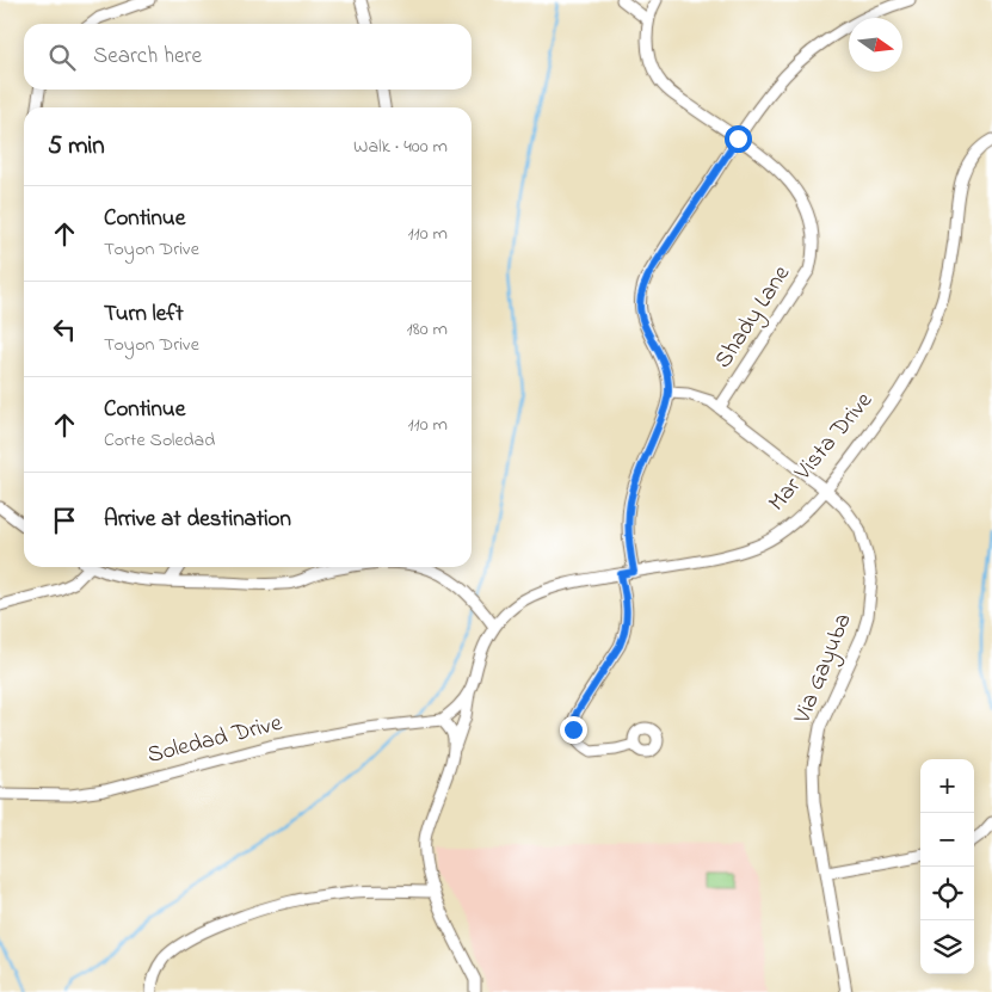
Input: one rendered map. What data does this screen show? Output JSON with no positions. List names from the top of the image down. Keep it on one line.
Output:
{"streets":{"street":["Shady Lane","Mar Vista Drive","Via Gayuba","Soledad Drive"]},"crossings":[["Shady Lane","Via Gayuba"],["Mar Vista Drive","Via Gayuba"]],"north":"right","page":{"search":"Search here","heading":["5 min","Walk · 400 m"],"list":[["Continue","Toyon Drive","110 m"],["Turn left","Toyon Drive","180 m"],["Continue","Corte Soledad","110 m"],"Arrive at destination"],"map_buttons":["+","−"]}}
